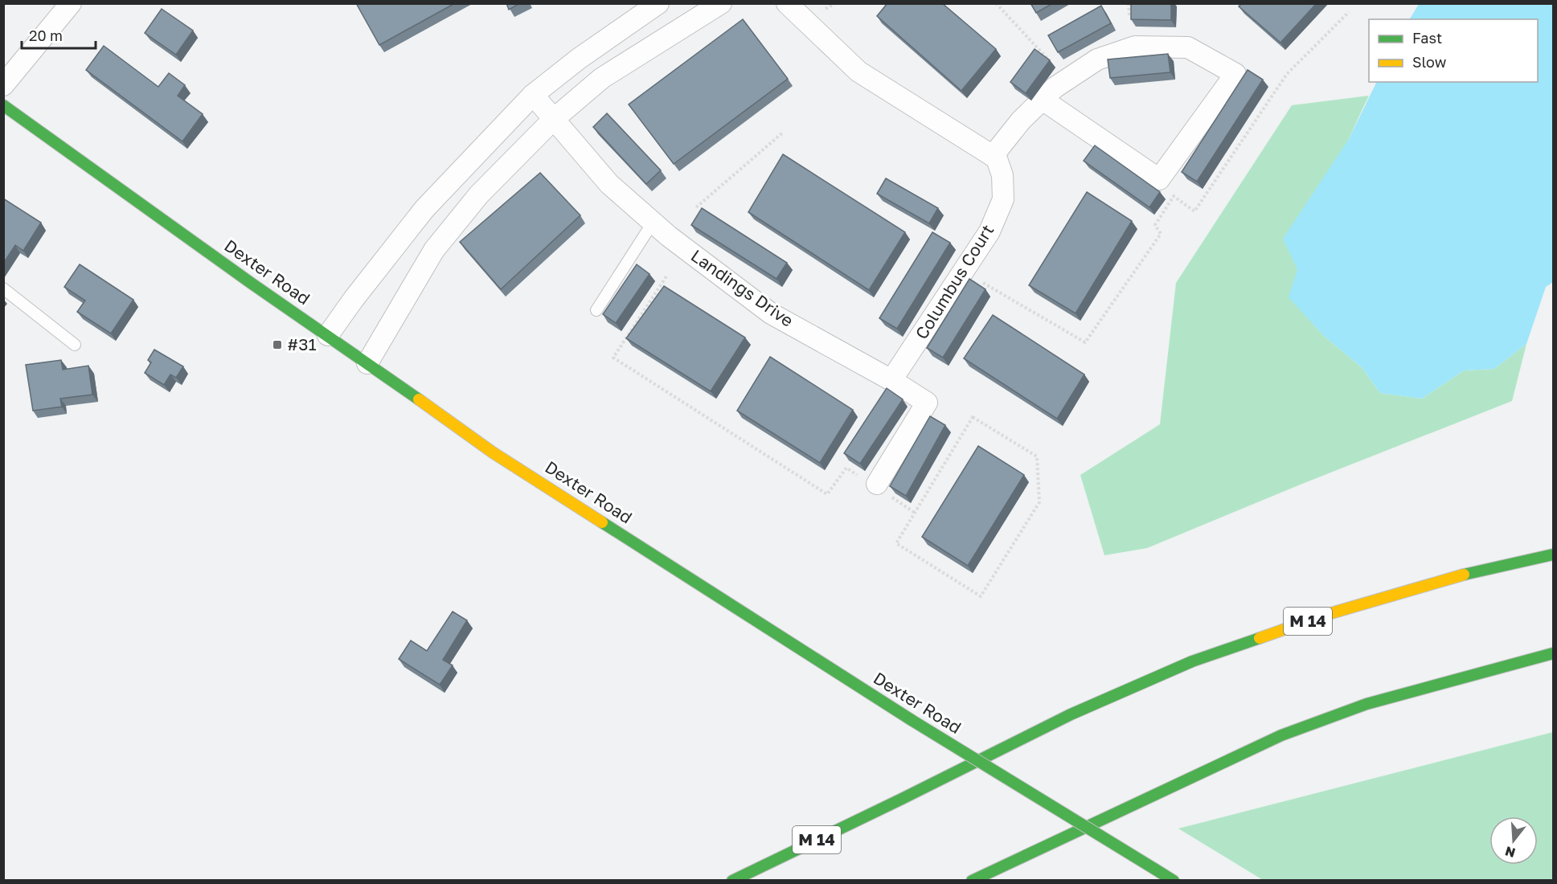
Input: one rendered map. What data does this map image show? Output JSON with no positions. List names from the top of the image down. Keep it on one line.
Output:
{"streets":{"main road":["Dexter Road","M 14"],"street":["Columbus Court","Landings Drive"]},"crossings":[["Columbus Court","Landings Drive"]],"places":{"transit":["#31"]},"legend":["Fast","Slow"],"scale_bar":"20 m","north":"bottom"}
